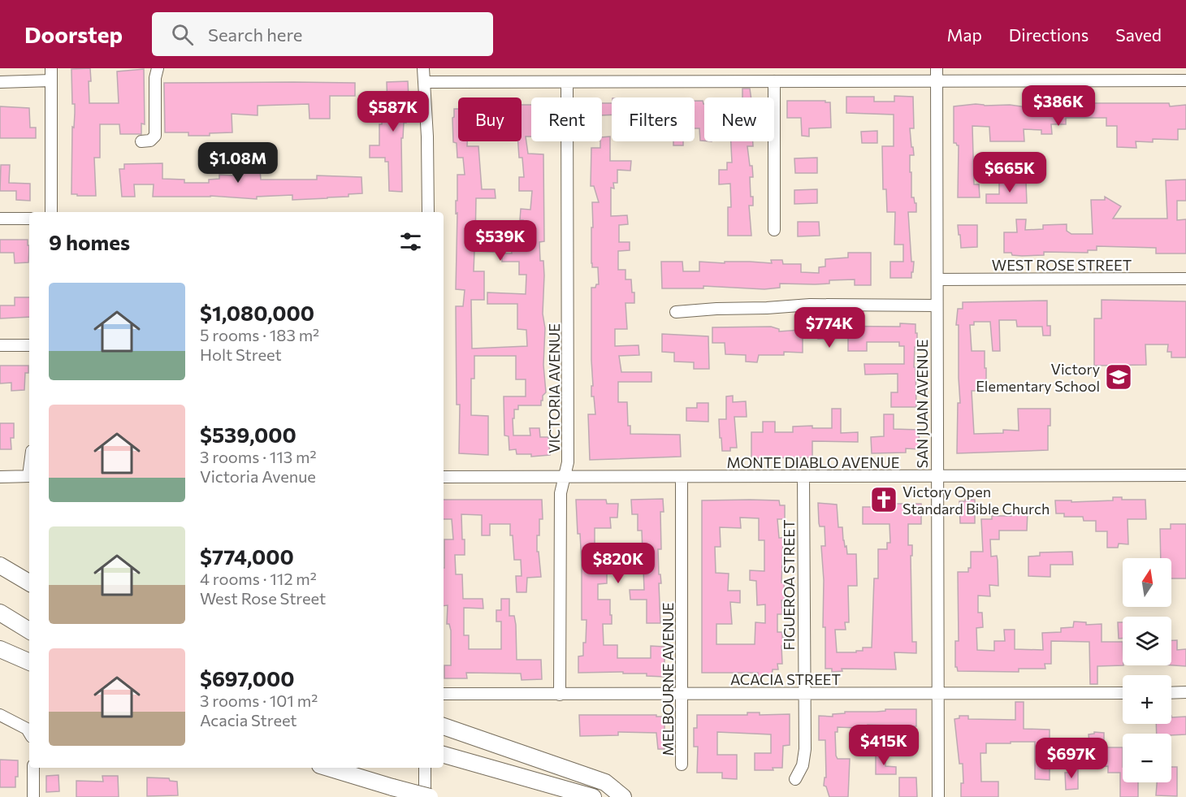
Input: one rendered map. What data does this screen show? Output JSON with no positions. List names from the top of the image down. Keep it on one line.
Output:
{"streets":{"street":["WEST ROSE STREET","VICTORIA AVENUE","SAN JUAN AVENUE","MONTE DIABLO AVENUE","FIGUEROA STREET","MELBOURNE AVENUE","ACACIA STREET"]},"crossings":[["WEST ROSE STREET","SAN JUAN AVENUE"],["VICTORIA AVENUE","MONTE DIABLO AVENUE"],["VICTORIA AVENUE","ACACIA STREET"],["SAN JUAN AVENUE","MONTE DIABLO AVENUE"],["SAN JUAN AVENUE","ACACIA STREET"],["MONTE DIABLO AVENUE","FIGUEROA STREET"],["MONTE DIABLO AVENUE","MELBOURNE AVENUE"],["FIGUEROA STREET","ACACIA STREET"],["MELBOURNE AVENUE","ACACIA STREET"]],"places":{"school or university":["Victory Elementary School"],"church":["Victory Open Standard Bible Church"]},"north":"top","page":{"header":"Doorstep","search":"Search here","nav":["Map","Directions","Saved"],"price":["$386K","$587K","$1.08M","$665K","$539K","$774K","$820K","$415K","$697K"],"chip":["Buy","Rent","Filters","New"],"heading":"9 homes","list":[{"name":"$1,080,000","note":"5 rooms · 183 m² · Holt Street"},{"name":"$539,000","note":"3 rooms · 113 m² · Victoria Avenue"},{"name":"$774,000","note":"4 rooms · 112 m² · West Rose Street"},{"name":"$697,000","note":"3 rooms · 101 m² · Acacia Street"}],"map_buttons":["+","−"]}}
